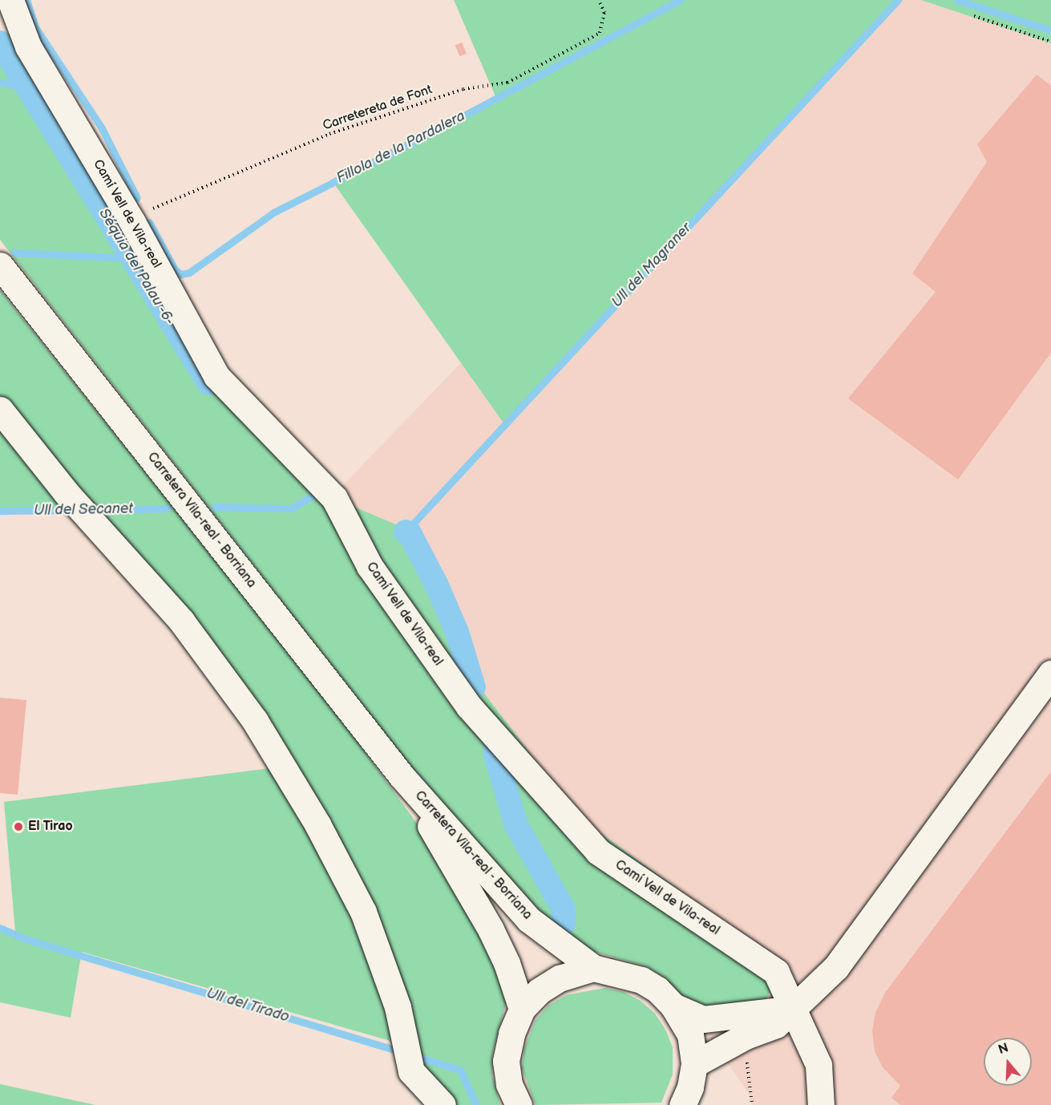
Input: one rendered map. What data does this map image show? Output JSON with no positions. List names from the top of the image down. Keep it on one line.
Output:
{"streets":{"street":["Camí Vell de Vila-real","Carretera Vila-real - Borriana"],"path":["Carretereta de Font"]},"crossings":[["Carretereta de Font","Camí Vell de Vila-real"]],"water":["Fillola de la Pardalera","Ull del Magraner","Séquia del Palau -6-","Ull del Secanet","Ull del Tirado"],"places":["El Tirao"],"north":"top"}
